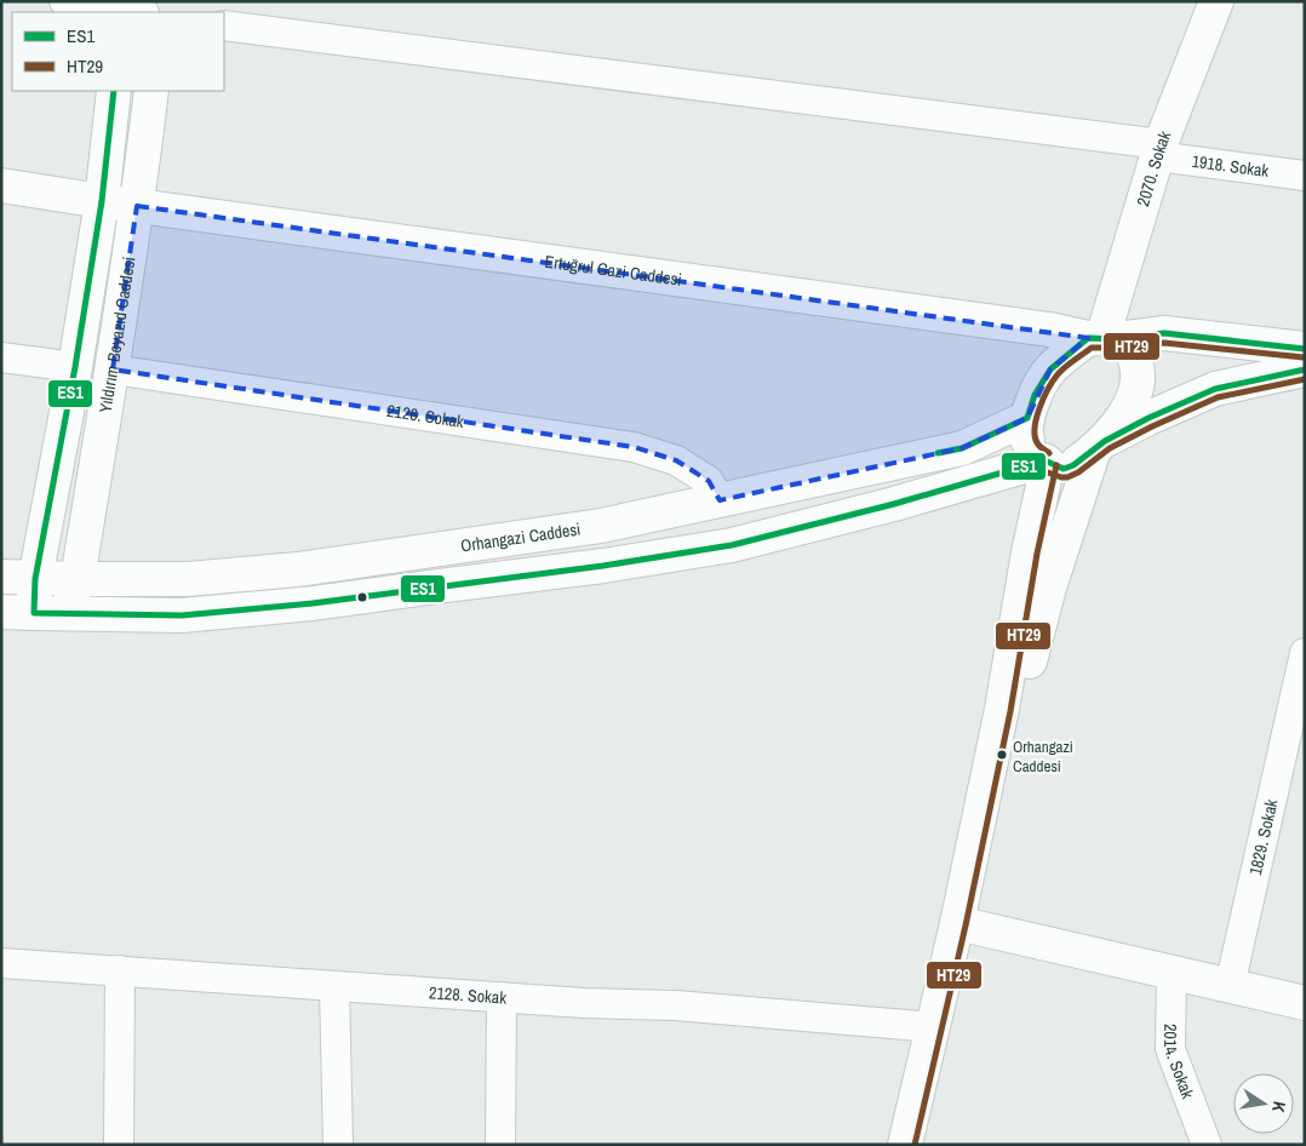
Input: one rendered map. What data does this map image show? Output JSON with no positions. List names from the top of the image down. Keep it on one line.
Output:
{"streets":{"main road":["2070. Sokak","Ertuğrul Gazi Caddesi","Yıldırım Beyazıd Caddesi","Orhangazi Caddesi"],"street":["1918. Sokak","2126. Sokak","1829. Sokak","2128. Sokak","2014. Sokak"]},"crossings":[["1918. Sokak","2070. Sokak"],["2070. Sokak","Ertuğrul Gazi Caddesi"],["2070. Sokak","Orhangazi Caddesi"],["Ertuğrul Gazi Caddesi","Yıldırım Beyazıd Caddesi"],["Ertuğrul Gazi Caddesi","Orhangazi Caddesi"],["Yıldırım Beyazıd Caddesi","2126. Sokak"],["Yıldırım Beyazıd Caddesi","Orhangazi Caddesi"],["2126. Sokak","Orhangazi Caddesi"]],"places":["Orhangazi Caddesi"],"lines":["transit line ES1","transit line HT29"],"legend":["ES1","HT29"],"north":"right"}
